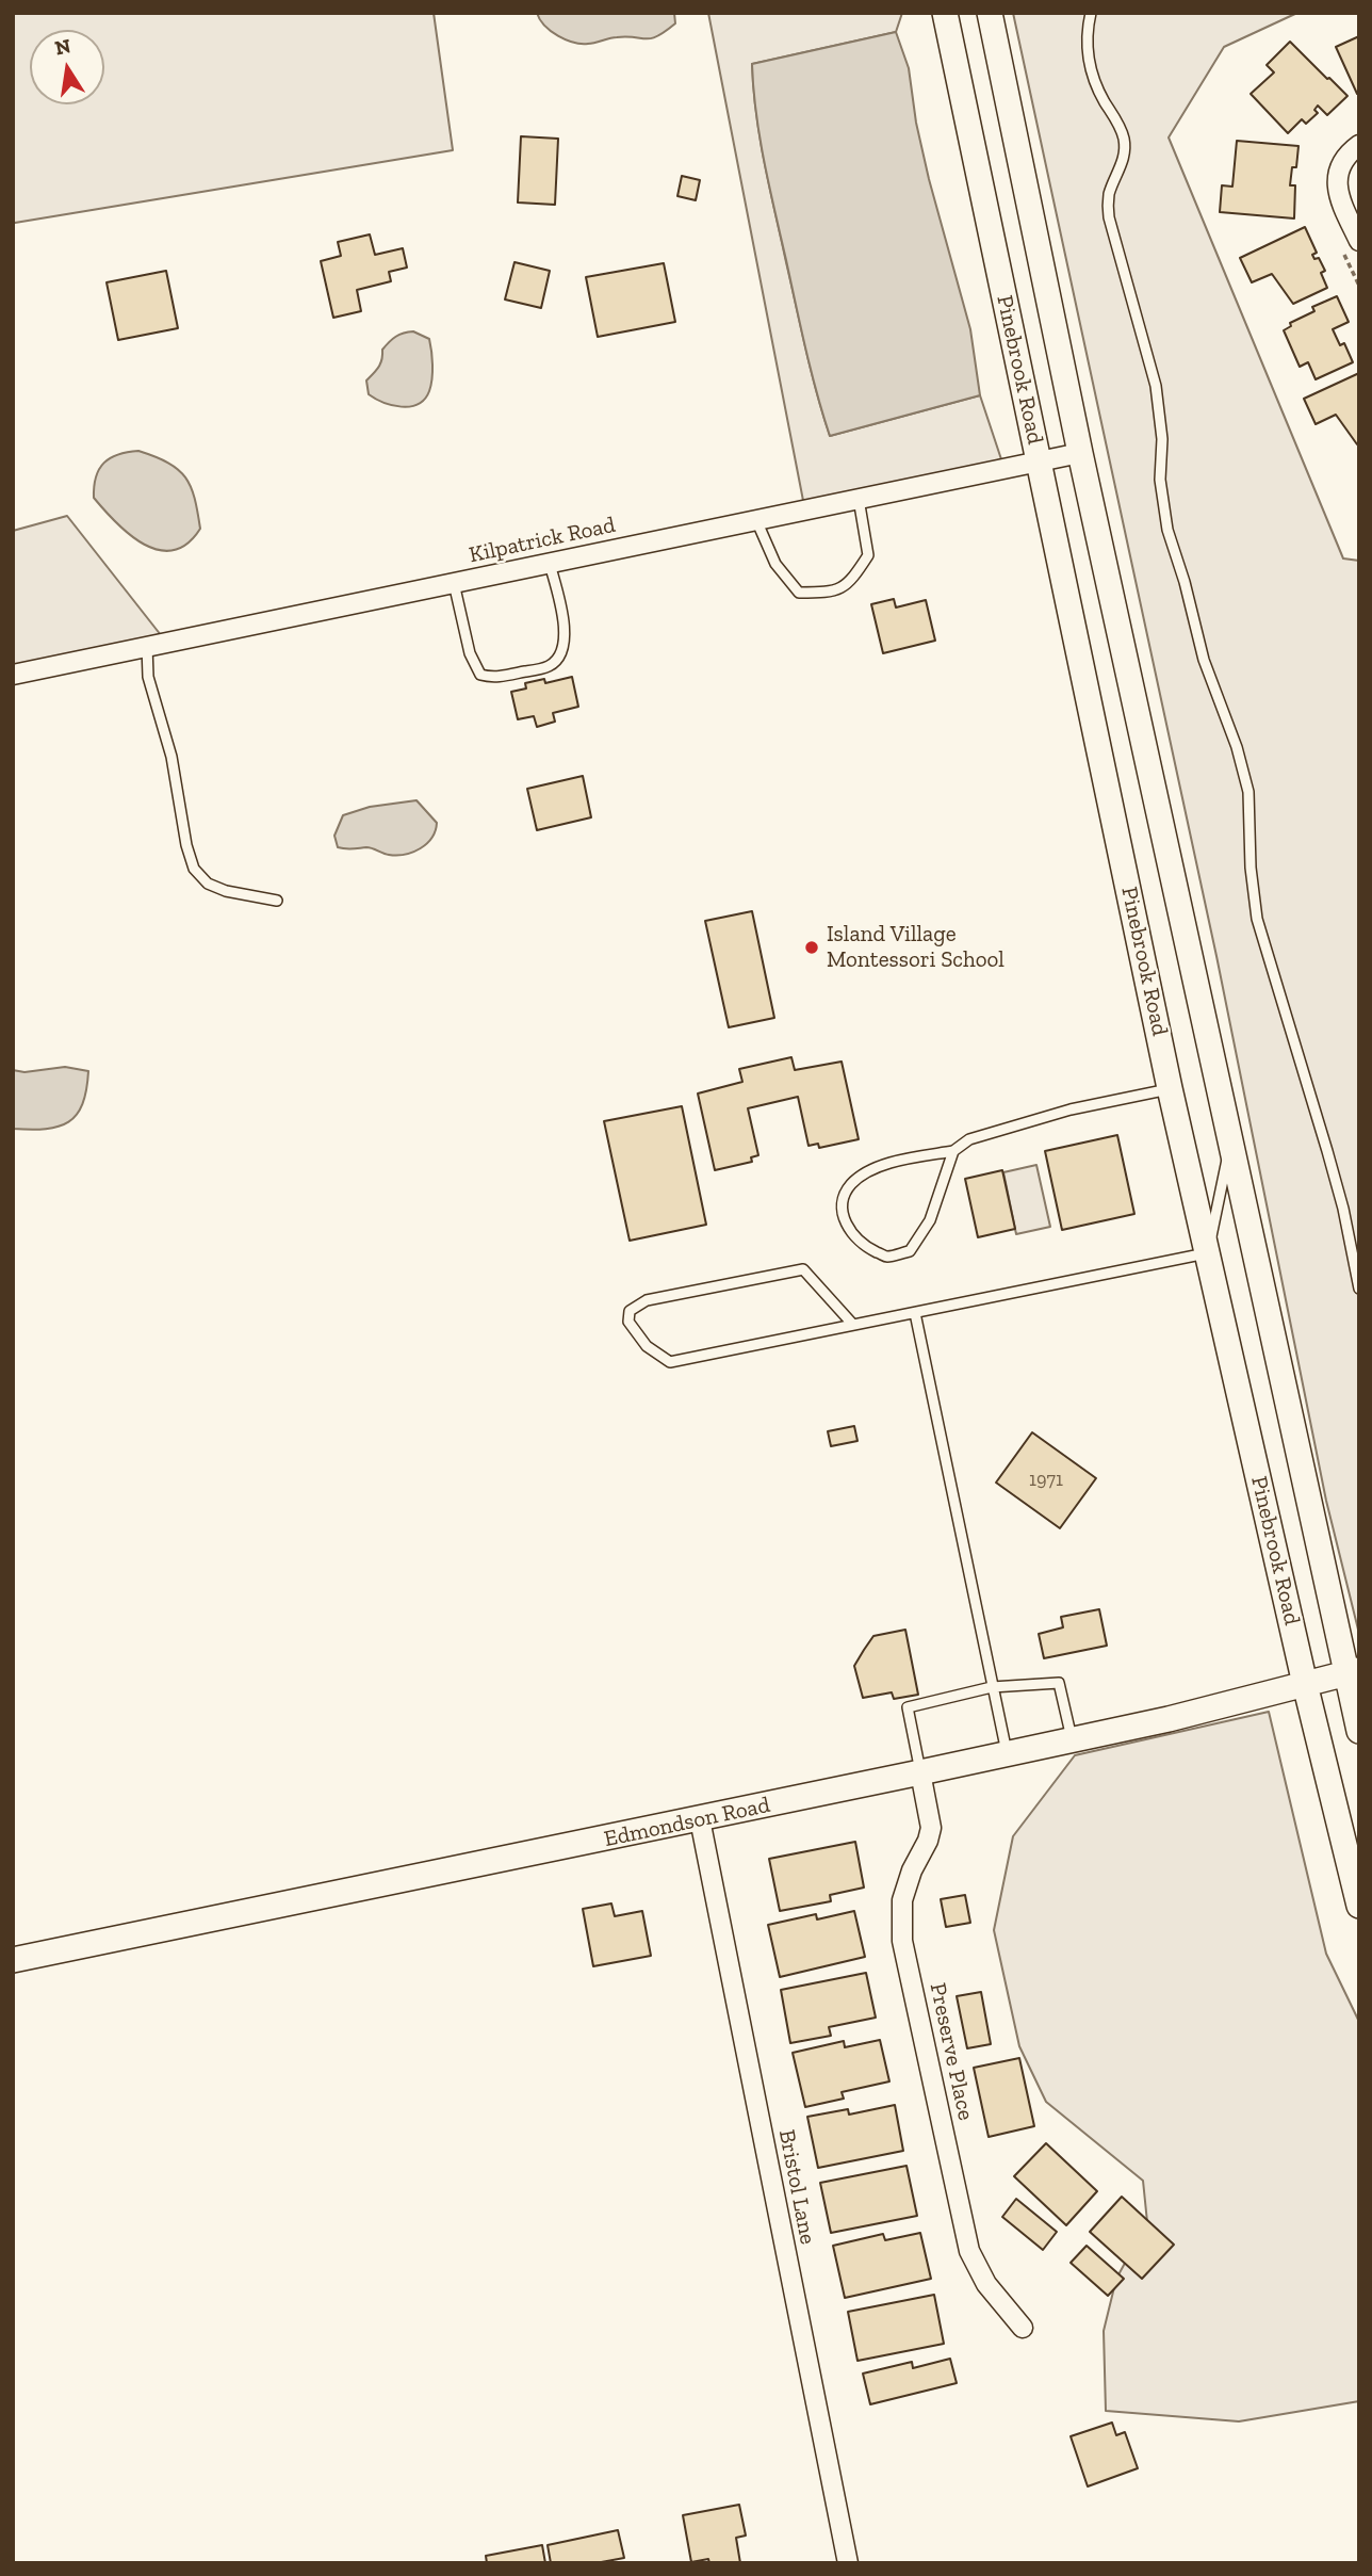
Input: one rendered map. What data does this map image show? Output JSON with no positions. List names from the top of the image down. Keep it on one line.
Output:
{"streets":{"street":["Pinebrook Road","Kilpatrick Road","Edmondson Road","Preserve Place","Bristol Lane"]},"crossings":[["Pinebrook Road","Kilpatrick Road"],["Pinebrook Road","Edmondson Road"],["Edmondson Road","Preserve Place"],["Edmondson Road","Bristol Lane"]],"places":["Island Village Montessori School"],"house_numbers":["1971"],"north":"top"}
